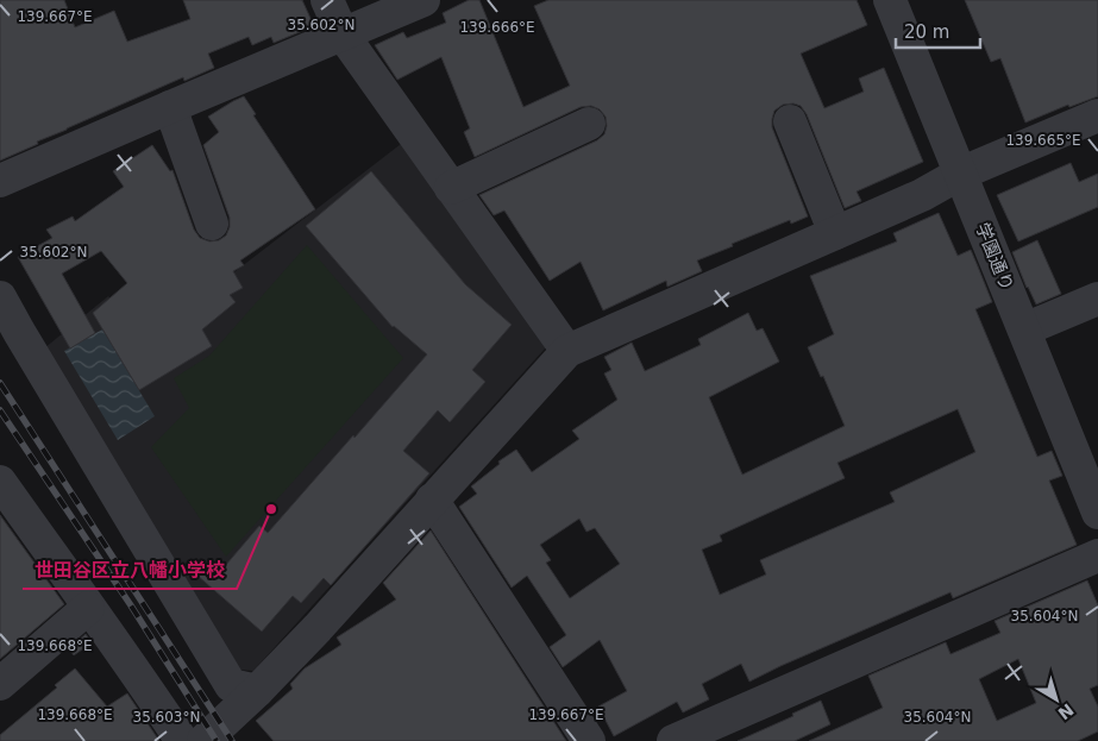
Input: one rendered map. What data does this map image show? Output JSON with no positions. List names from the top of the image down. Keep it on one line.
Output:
{"streets":{"street":["学園通り"]},"places":["世田谷区立八幡小学校"],"scale_bar":"20 m","north":"bottom right","coordinates":["139.667°E","35.602°N","139.666°E","139.665°E","35.604°N","139.668°E","35.603°N"]}
